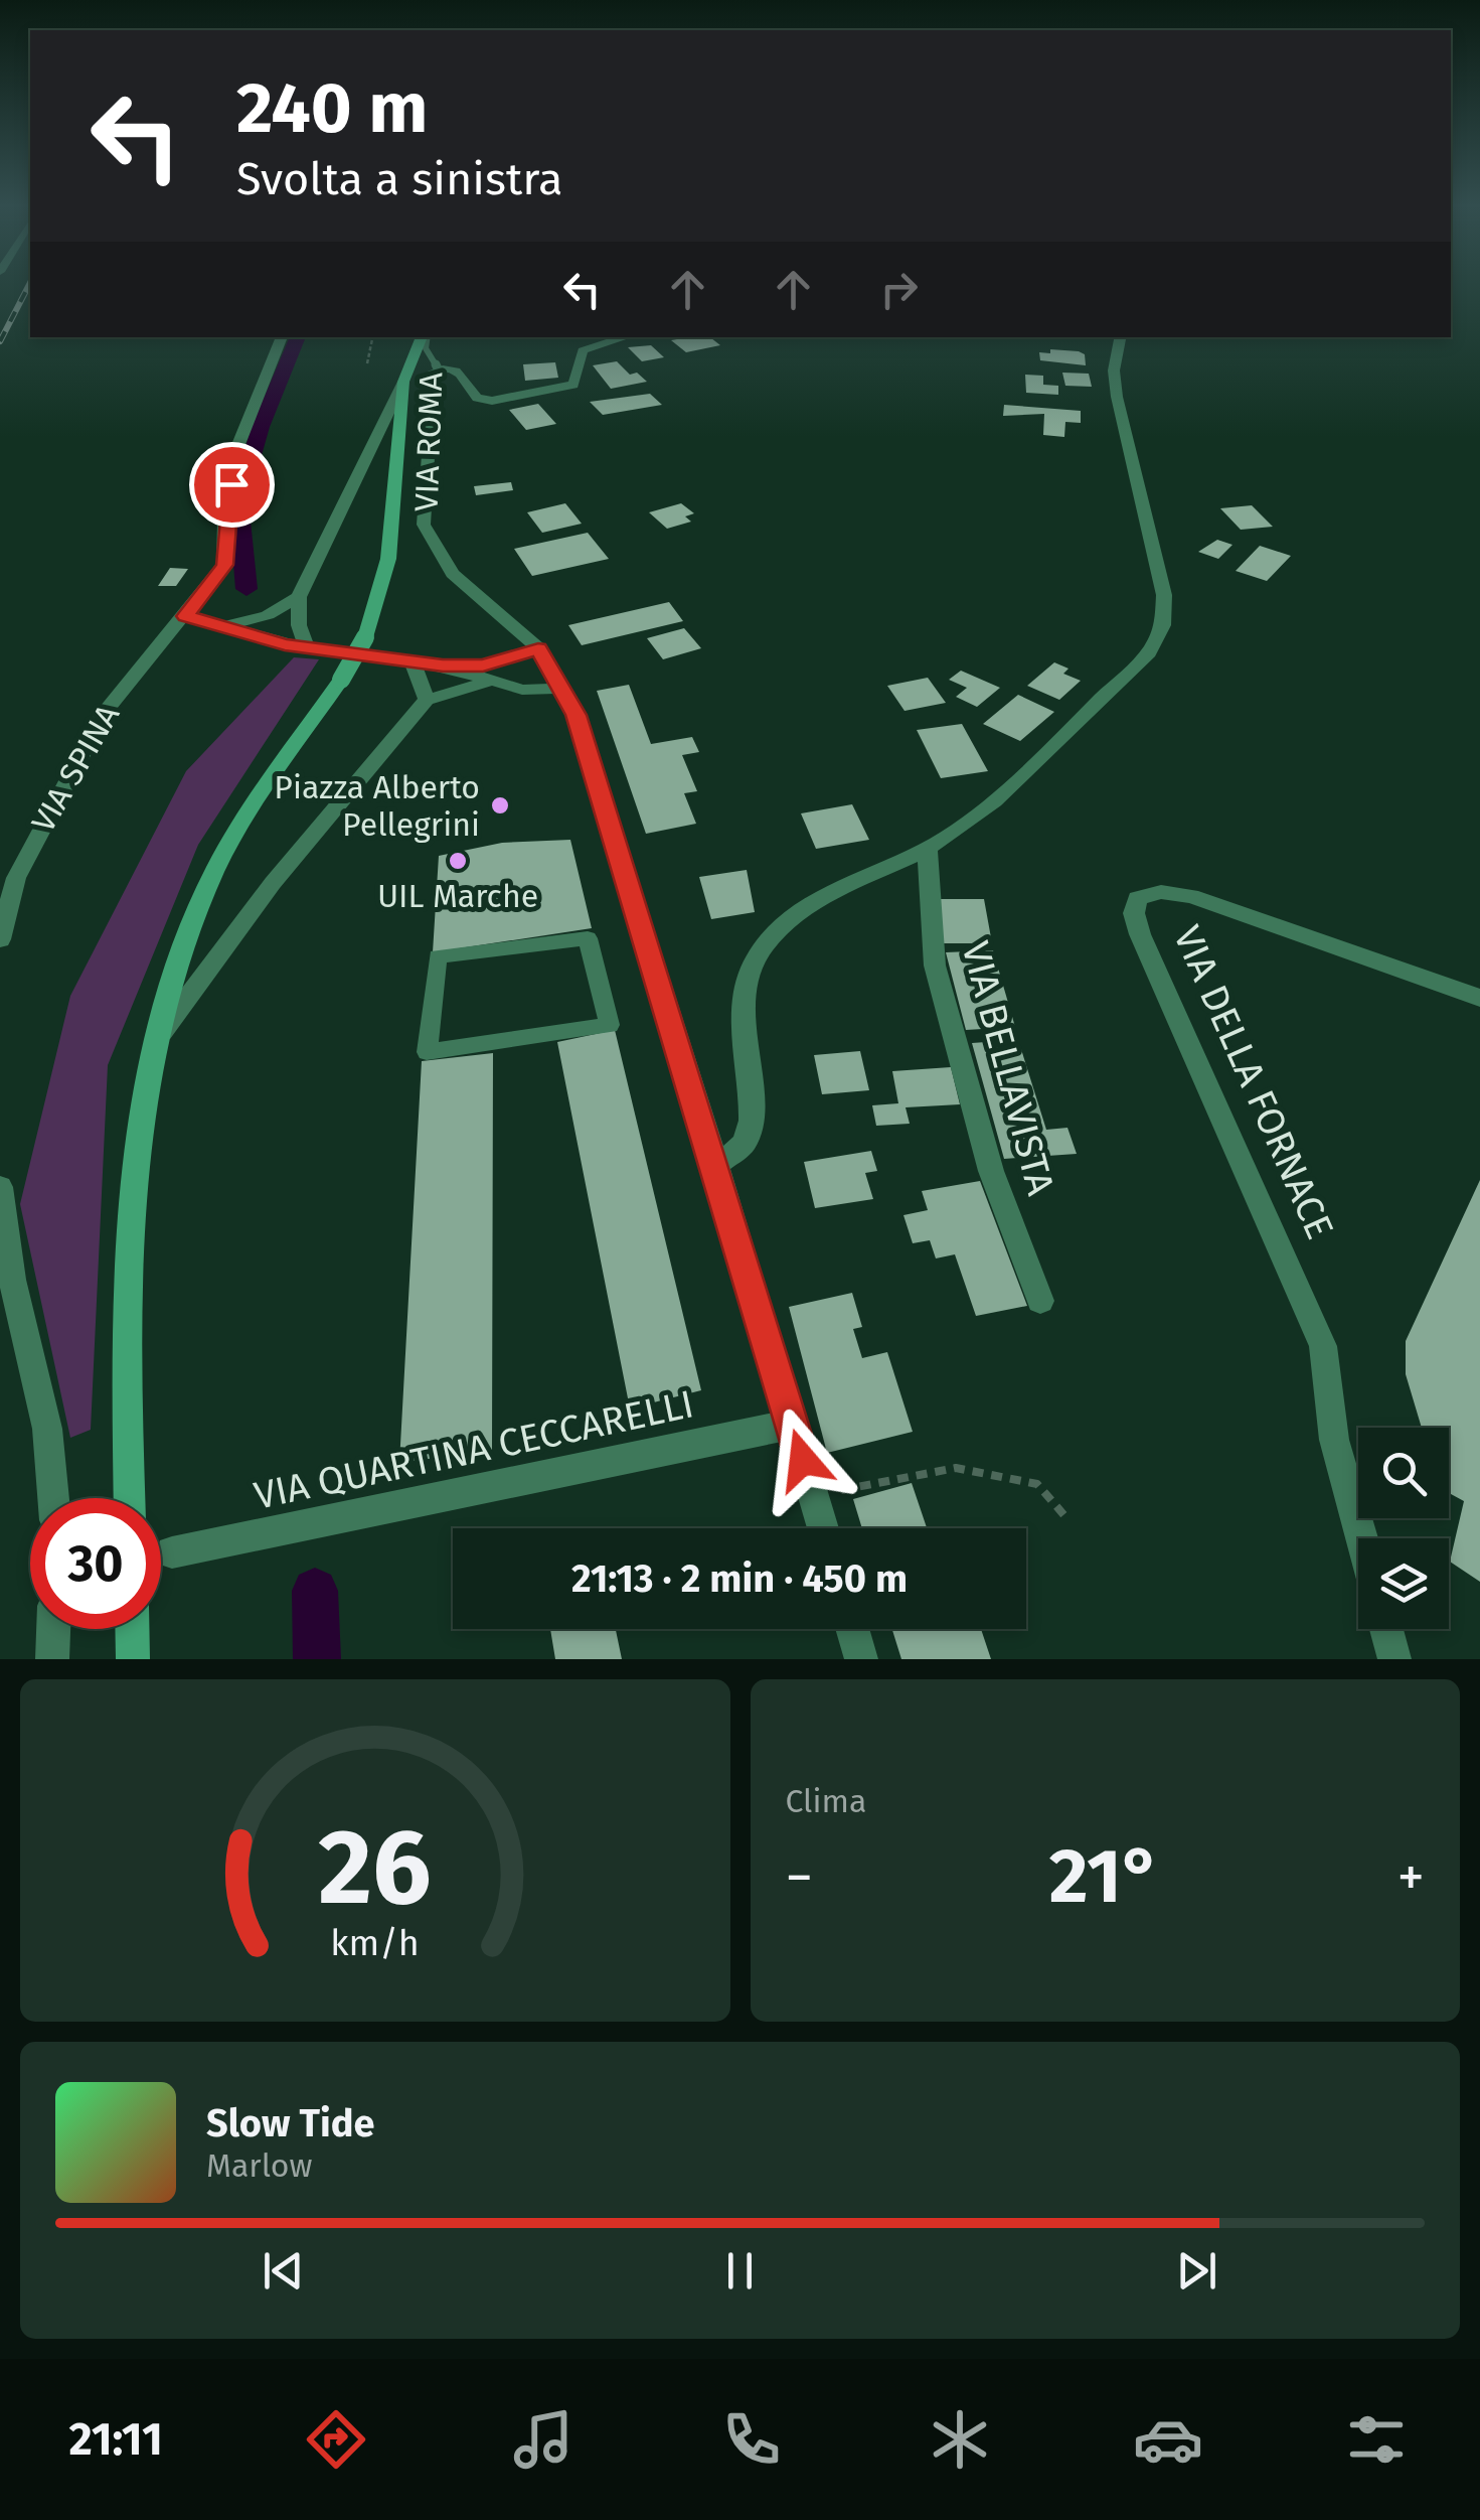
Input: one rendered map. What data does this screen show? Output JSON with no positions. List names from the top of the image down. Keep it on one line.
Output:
{"streets":{"street":["VIA ROMA","VIA SPINA","VIA BELLAVISTA","VIA DELLA FORNACE","VIA QUARTINA CECCARELLI"]},"crossings":[["VIA ROMA","VIA QUARTINA CECCARELLI"]],"places":["Piazza Alberto Pellegrini","UIL Marche"],"page":{"turn":["240 m","Svolta a sinistra"],"limit":"30","trip":"21:13 · 2 min · 450 m","tile":"Clima","heat":["−","21°","+"],"song":["Slow Tide","Marlow"],"tabs":"21:11","gauge":["26","km/h"]}}
